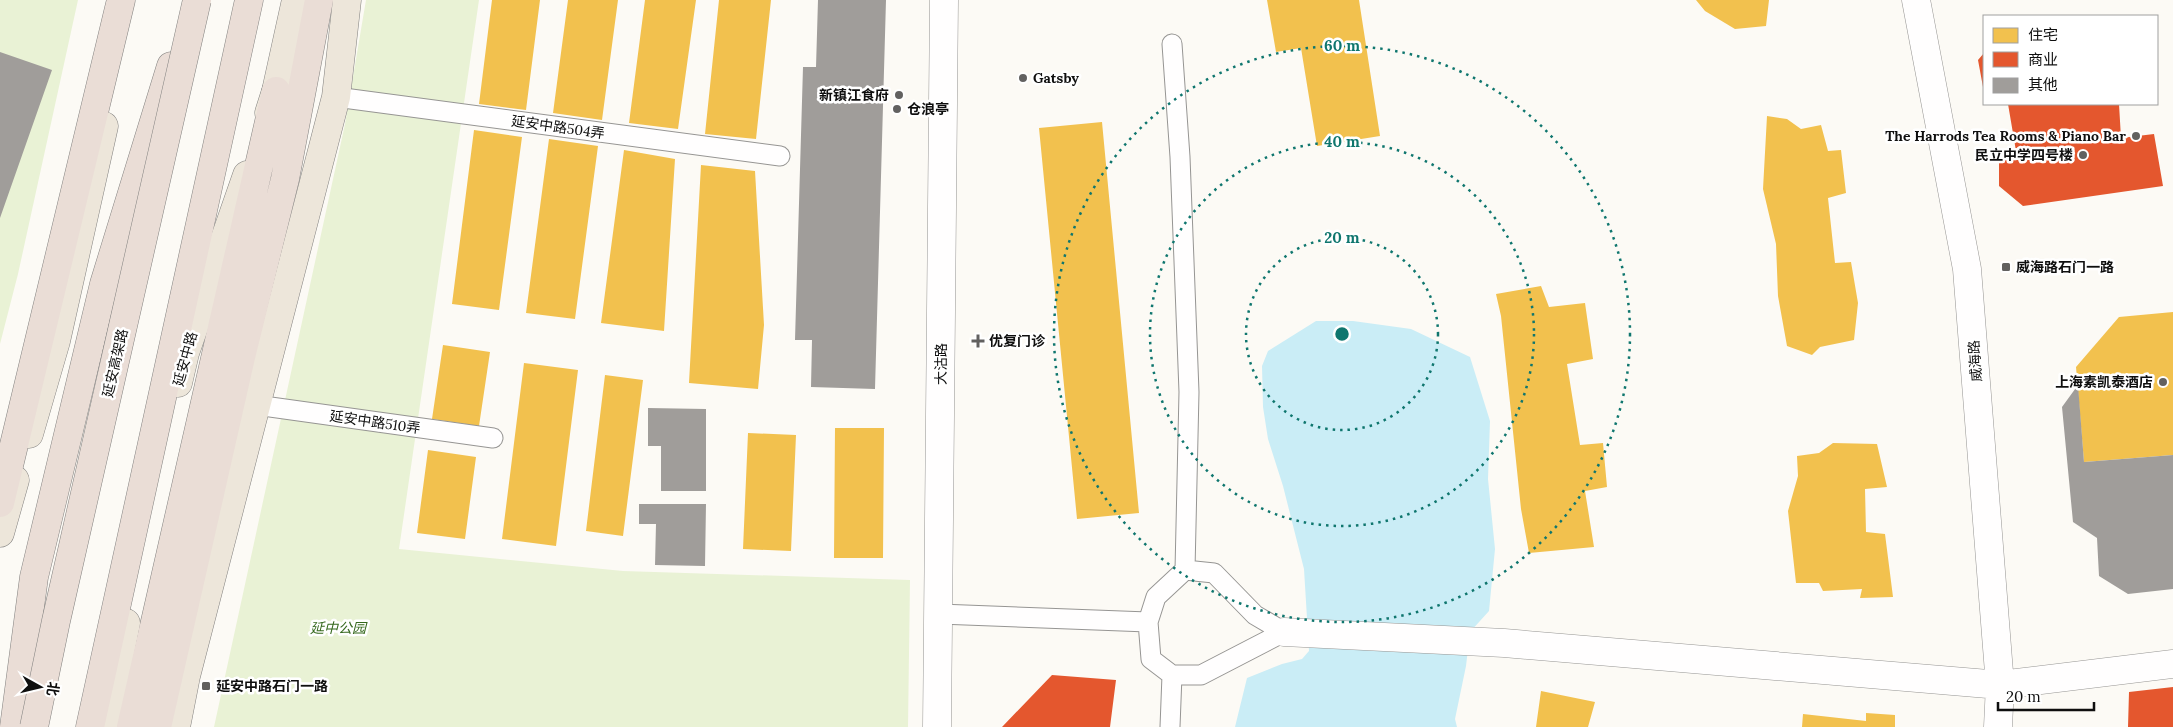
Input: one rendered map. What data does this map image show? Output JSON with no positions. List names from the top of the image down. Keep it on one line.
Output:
{"streets":{"highway":["延安高架路"],"main road":["延安中路"],"street":["威海路","大沽路"],"lane":["延安中路504弄","延安中路510弄"]},"parks":["延中公园"],"places":{"other":["Gatsby","新镇江食府","仓浪亭","The Harrods Tea Rooms & Piano Bar","民立中学四号楼","上海素凯泰酒店"],"transit":["威海路石门一路","延安中路石门一路"],"health":["优复门诊"]},"legend":["住宅","商业","其他"],"scale_bar":"20 m","north":"right","rings":["60 m","40 m","20 m"]}
